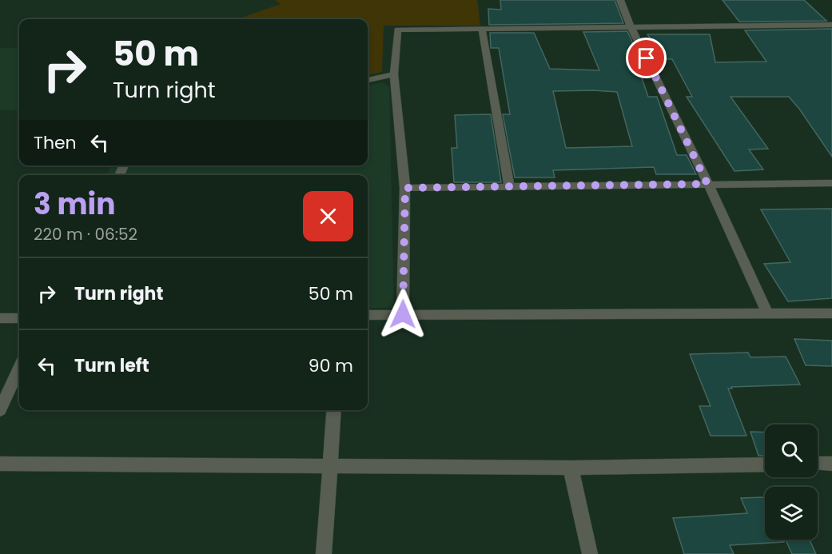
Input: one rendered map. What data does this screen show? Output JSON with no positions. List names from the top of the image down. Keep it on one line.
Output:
{"page":{"turn":["50 m","Turn right"],"then":"Then","heading":["3 min","220 m · 06:52"],"list":[{"name":"Turn right","value":"50 m"},{"name":"Turn left","value":"90 m"}]}}
